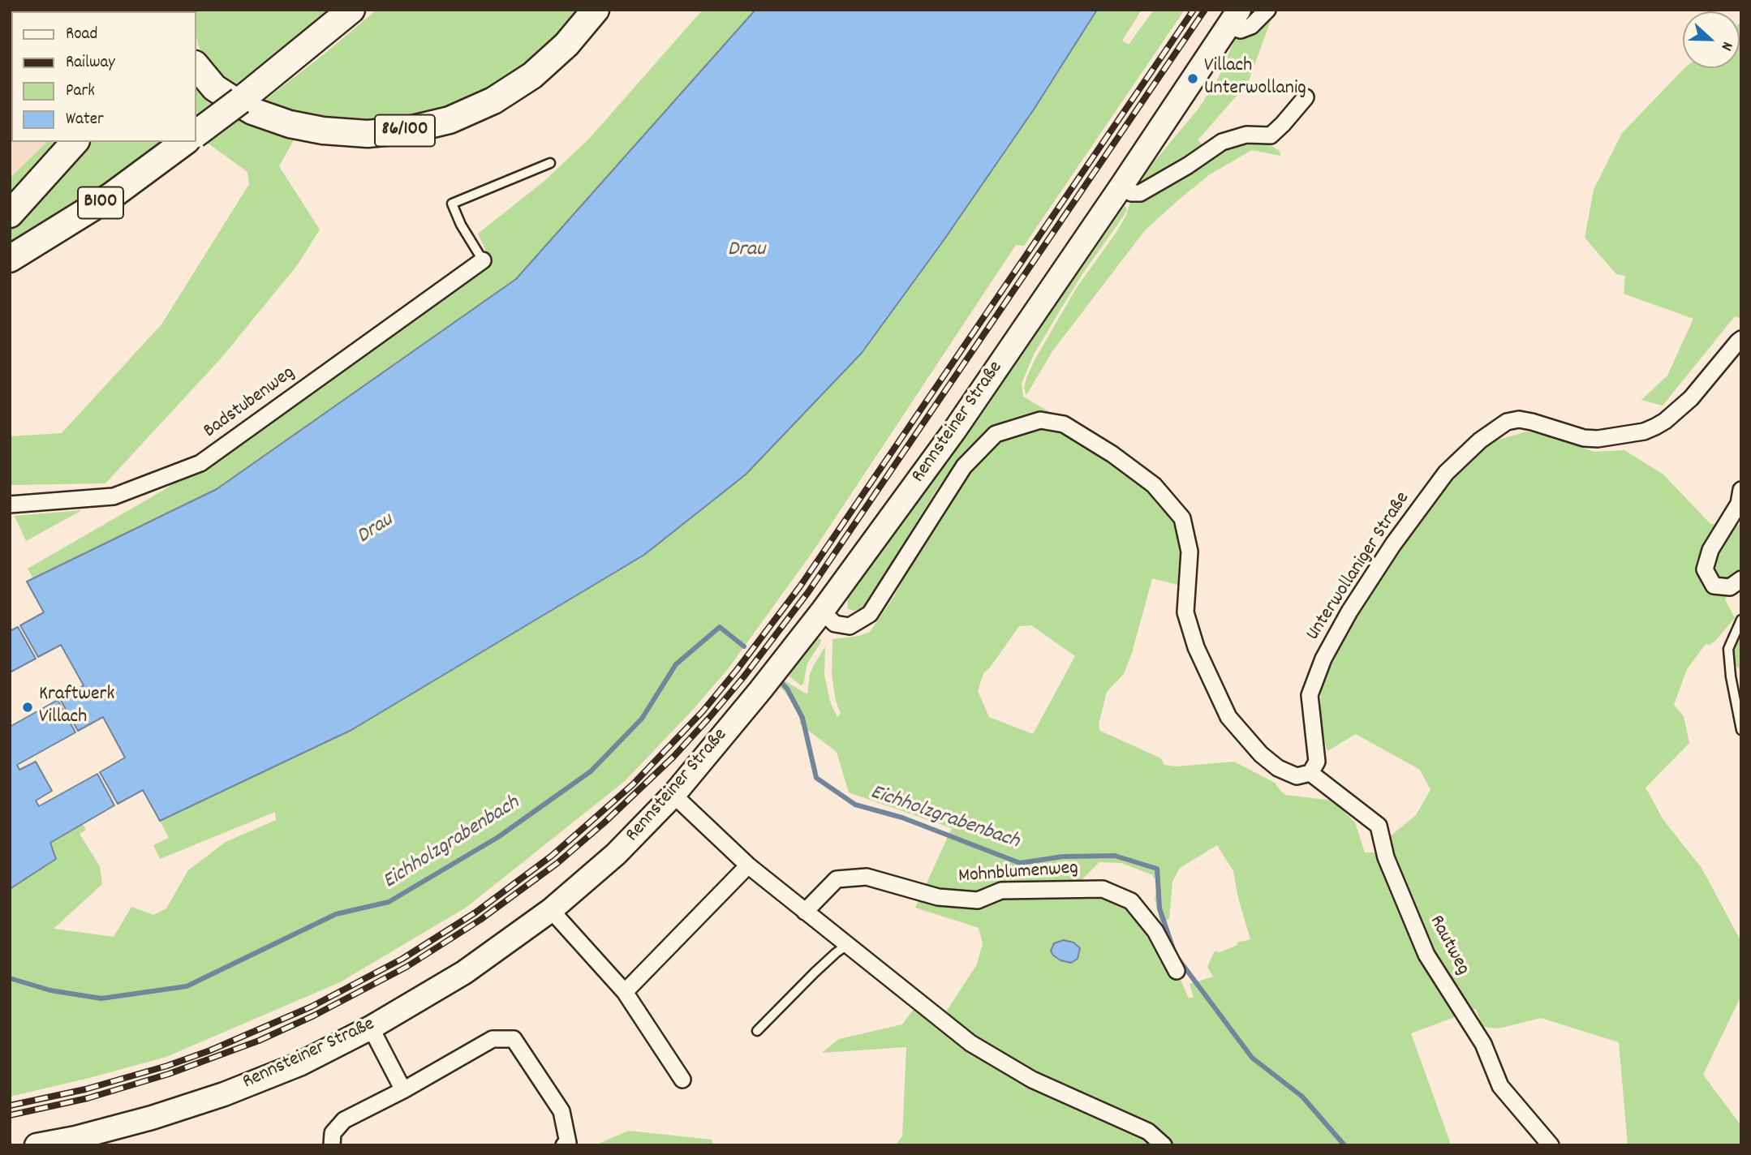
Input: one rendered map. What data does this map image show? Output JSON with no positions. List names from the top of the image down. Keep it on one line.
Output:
{"streets":{"main road":["86/100","B100","Rennsteiner Straße"],"street":["Badstubenweg","Unterwollaniger Straße","Mohnblumenweg","Rautweg"]},"crossings":[["Unterwollaniger Straße","Rautweg"]],"water":["Drau","Eichholzgrabenbach"],"places":["Villach Unterwollanig","Kraftwerk Villach"],"legend":["Road","Railway","Park","Water"],"north":"right"}
